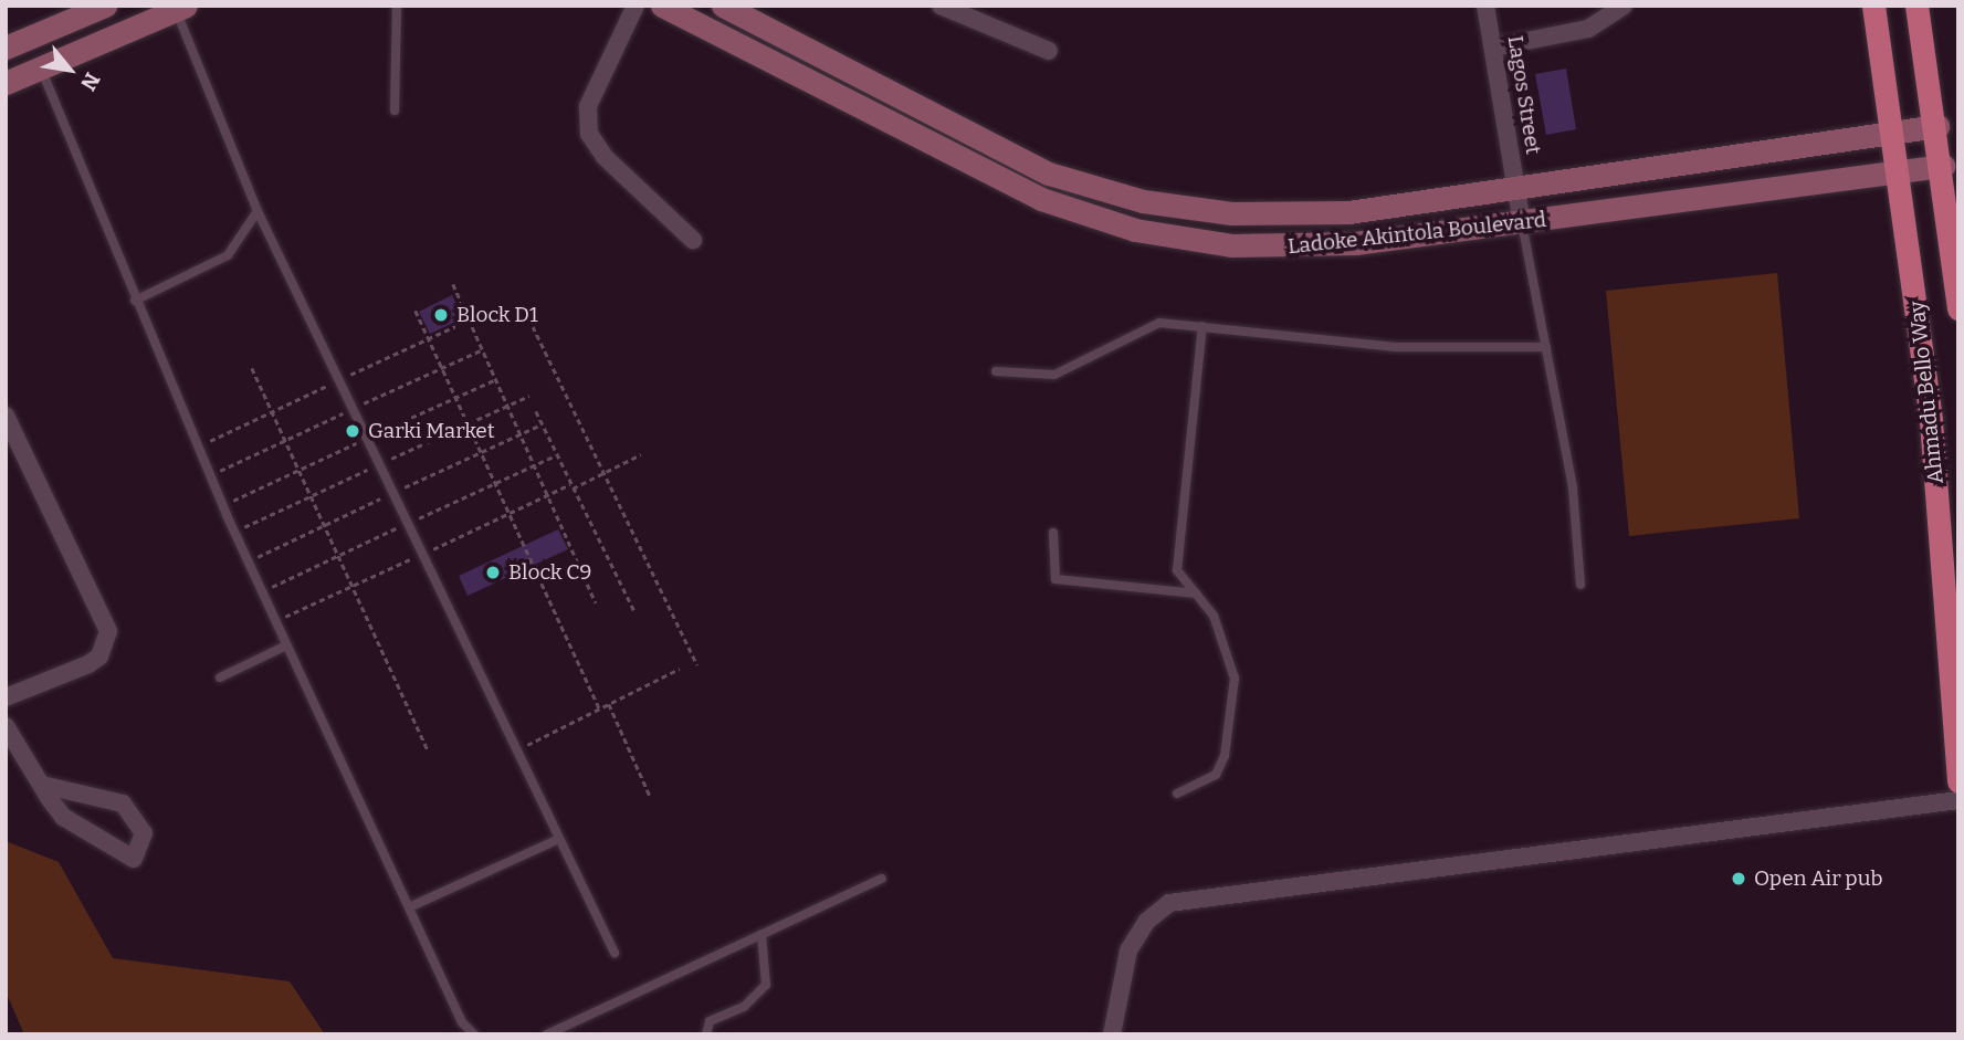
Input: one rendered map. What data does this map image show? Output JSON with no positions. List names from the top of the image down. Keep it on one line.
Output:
{"streets":{"main road":["Ahmadu Bello Way"],"street":["Lagos Street","Ladoke Akintola Boulevard"]},"crossings":[["Lagos Street","Ladoke Akintola Boulevard"],["Ladoke Akintola Boulevard","Ahmadu Bello Way"]],"places":["Block D1","Garki Market","Block C9","Open Air pub"],"north":"bottom right"}
